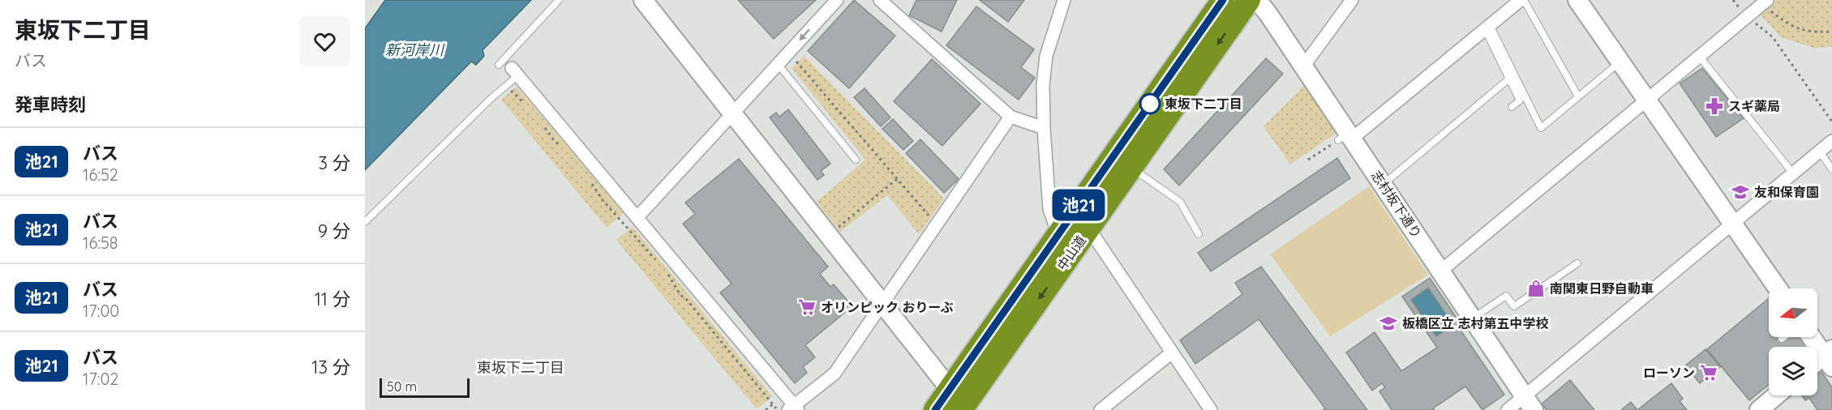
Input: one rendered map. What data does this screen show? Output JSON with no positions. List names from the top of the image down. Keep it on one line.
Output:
{"streets":{"highway":["中山道"],"street":["志村坂下通り"]},"districts":["東坂下二丁目"],"water":["新河岸川"],"places":{"other":["東坂下二丁目"],"pharmacy":["スギ薬局"],"school or university":["友和保育園","板橋区立 志村第五中学校"],"shop":["南関東日野自動車"],"supermarket":["オリンピック おりーぶ","ローソン"]},"lines":["bus line 池21"],"scale_bar":"50 m","north":"left","page":{"heading":[["東坂下二丁目","バス"],"発車時刻"],"on_map":"池21","list":[{"mark":"池21","name":"バス","note":"16:52","value":"3 分"},{"mark":"池21","name":"バス","note":"16:58","value":"9 分"},{"mark":"池21","name":"バス","note":"17:00","value":"11 分"},{"mark":"池21","name":"バス","note":"17:02","value":"13 分"}],"scale":"50 m"}}
